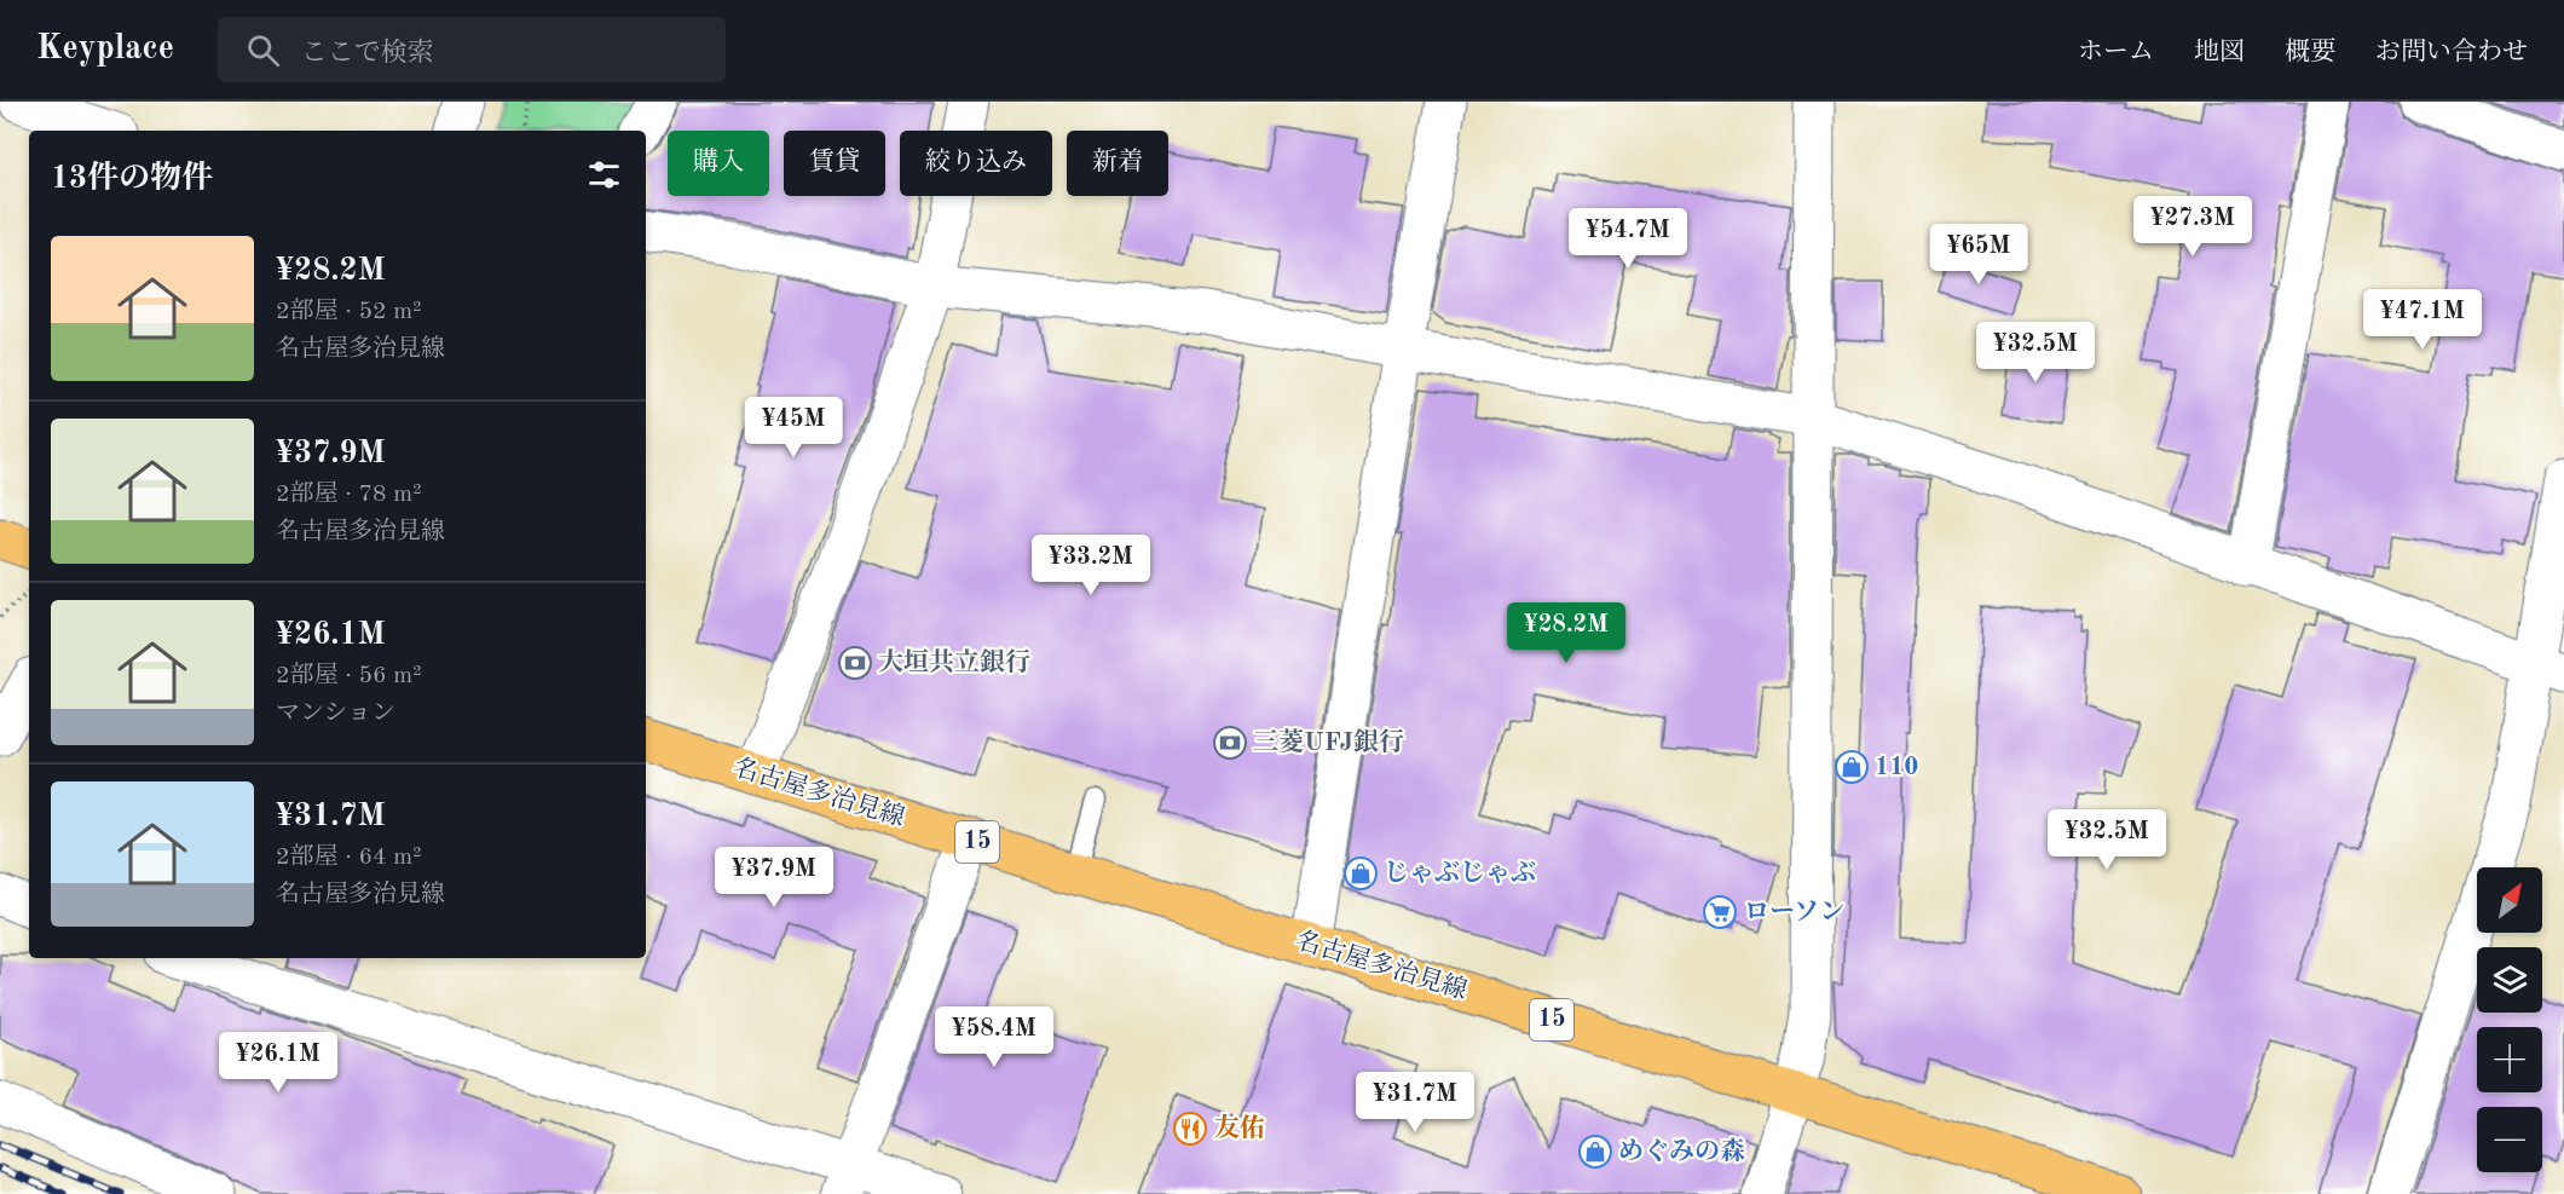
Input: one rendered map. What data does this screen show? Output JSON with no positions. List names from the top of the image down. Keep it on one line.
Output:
{"streets":{"main road":["名古屋多治見線","15"]},"places":{"bank":["大垣共立銀行","三菱UFJ銀行"],"shop":["110","じゃぶじゃぶ","めぐみの森"],"supermarket":["ローソン"],"restaurant":["友佑"]},"north":"top right","page":{"header":"Keyplace","search":"ここで検索","nav":["ホーム","地図","概要","お問い合わせ"],"chip":["購入","賃貸","絞り込み","新着"],"heading":"13件の物件","price":["¥27.3M","¥54.7M","¥65M","¥47.1M","¥32.5M","¥45M","¥33.2M","¥28.2M","¥32.5M","¥37.9M","¥58.4M","¥26.1M","¥31.7M"],"list":[{"name":"¥28.2M","note":"2部屋 · 52 m² · 名古屋多治見線"},{"name":"¥37.9M","note":"2部屋 · 78 m² · 名古屋多治見線"},{"name":"¥26.1M","note":"2部屋 · 56 m² · マンション"},{"name":"¥31.7M","note":"2部屋 · 64 m² · 名古屋多治見線"}],"map_buttons":["+","−"]}}
